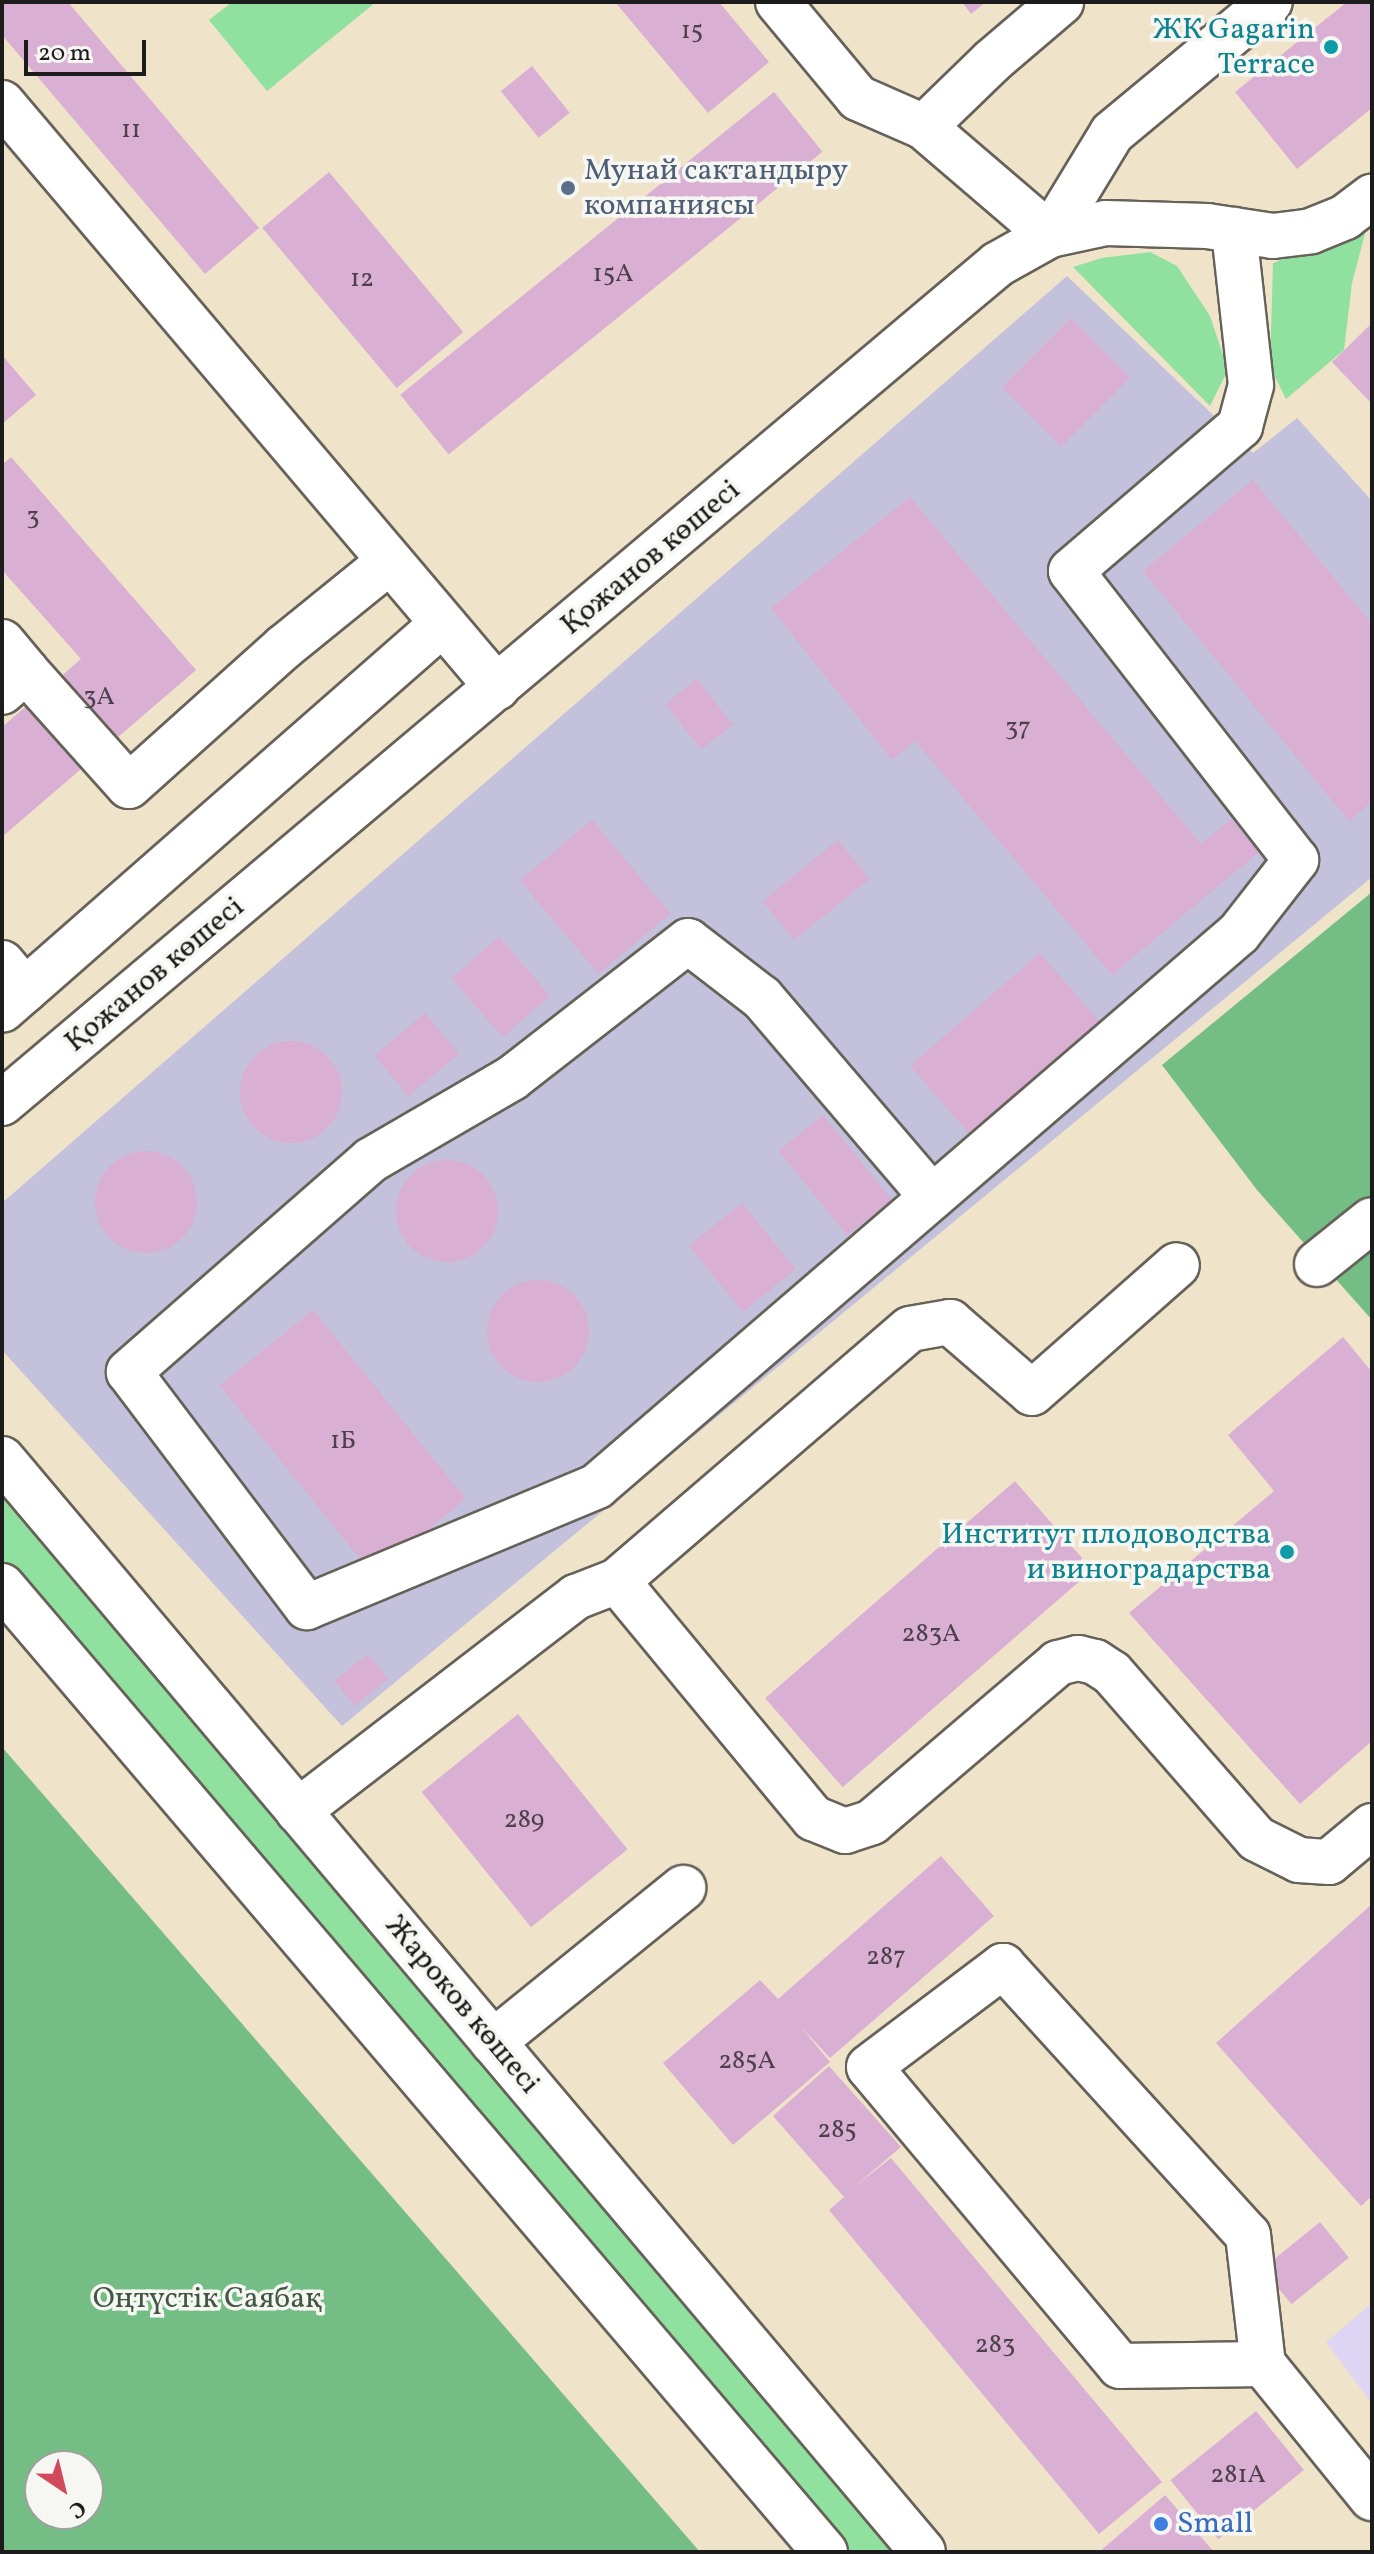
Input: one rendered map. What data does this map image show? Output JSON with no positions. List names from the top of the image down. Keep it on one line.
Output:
{"streets":{"main road":["Қожанов көшесі","Жароков көшесі"]},"parks":["Оңтүстік Саябақ"],"places":["ЖК Gagarin Terrace","Мунай сактандыру компаниясы","Институт плодоводства и виноградарства","Small"],"house_numbers":["15","11","15А","12","3","3А","37","1Б","283А","289","287","285А","285","283","281А"],"scale_bar":"20 m","north":"bottom right"}
